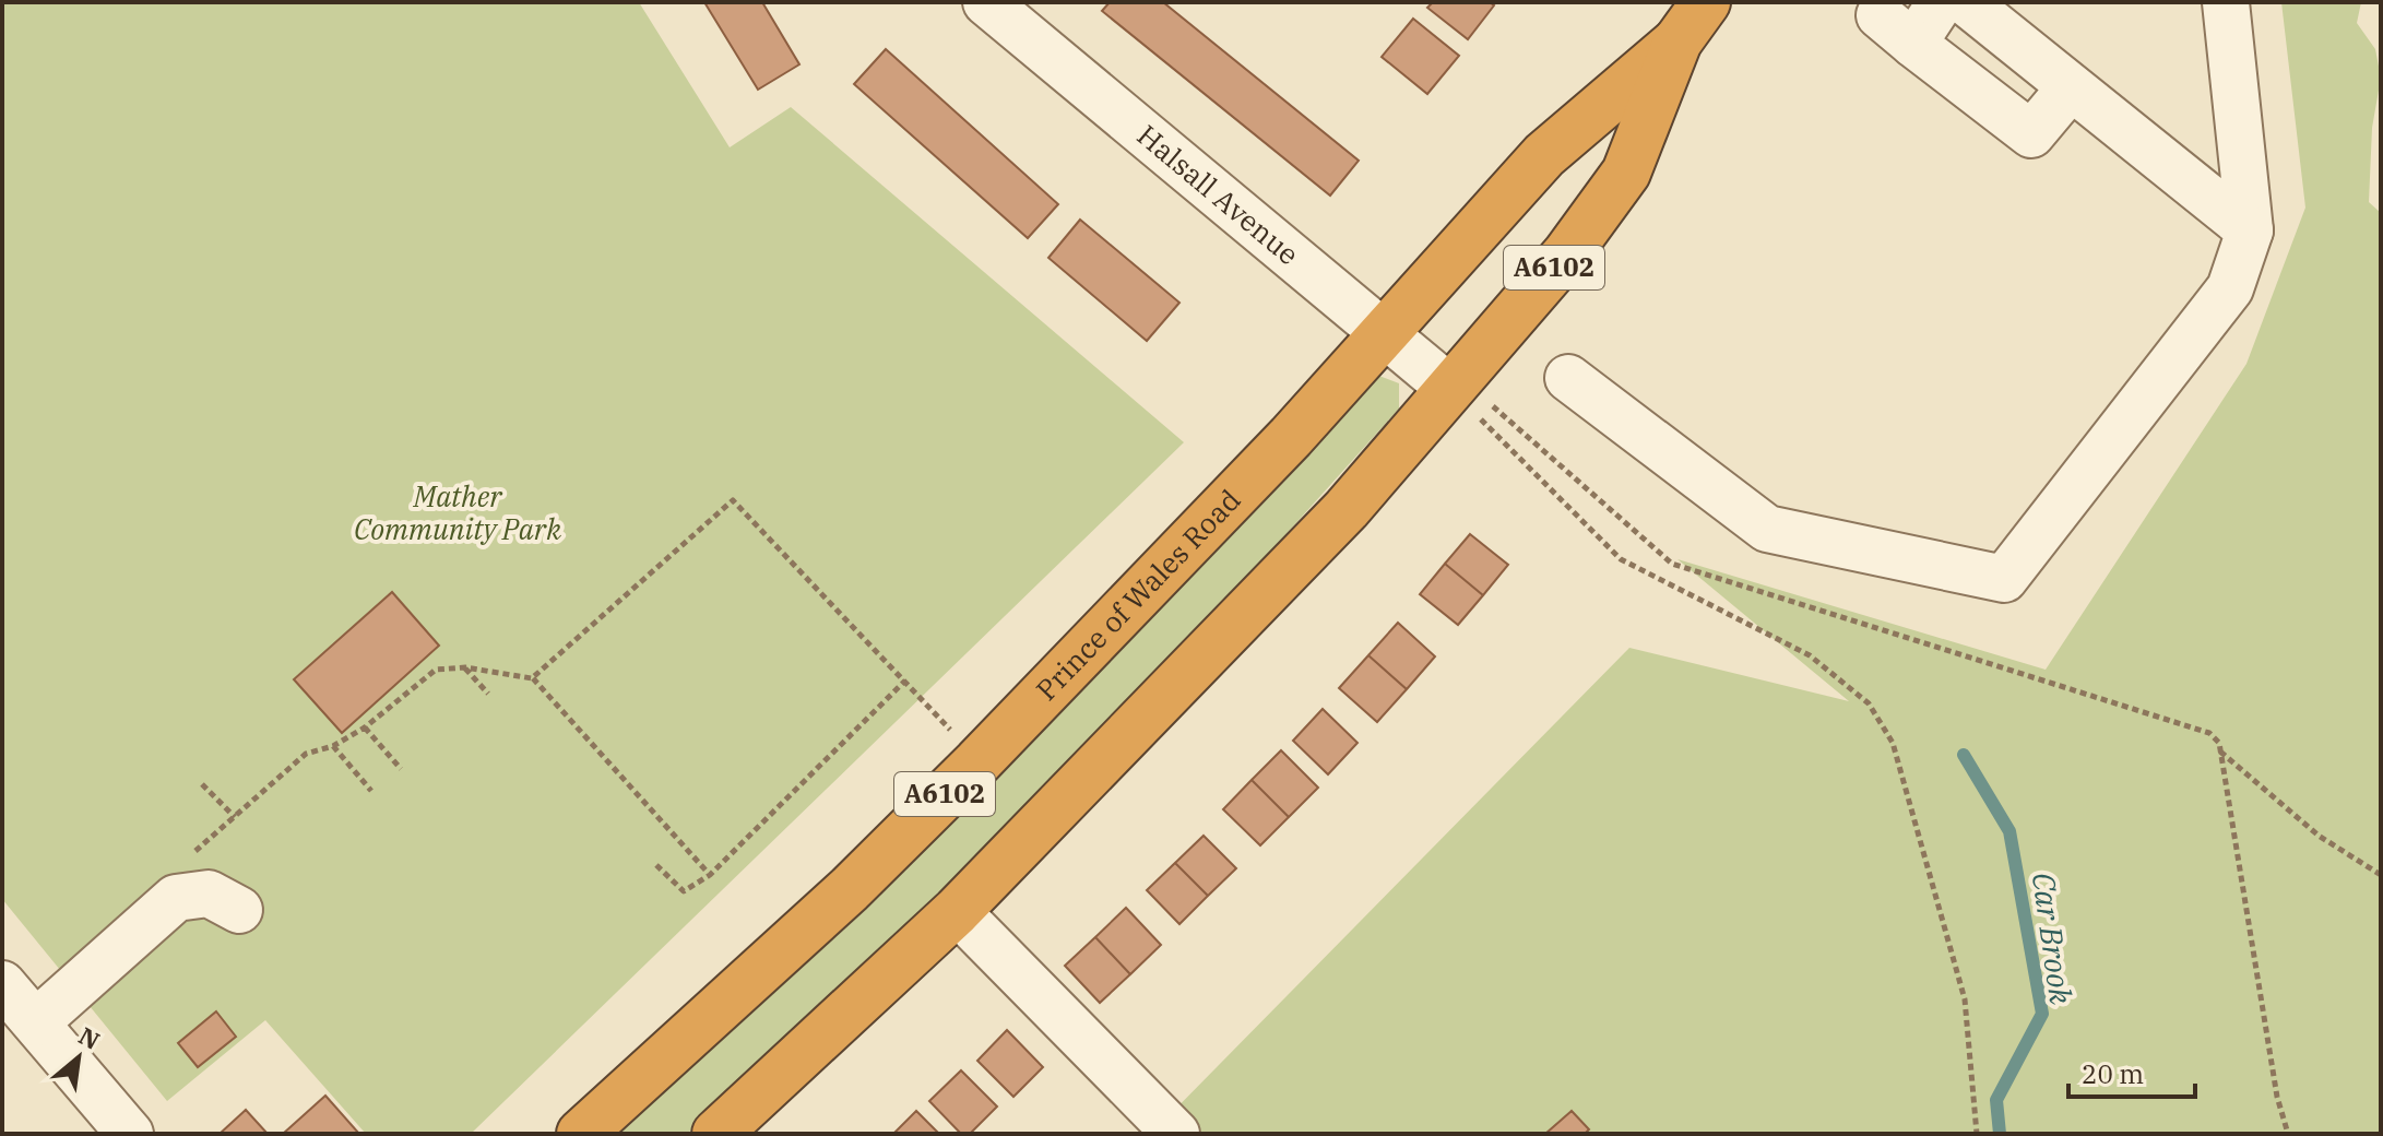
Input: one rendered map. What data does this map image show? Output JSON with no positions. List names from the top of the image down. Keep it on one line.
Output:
{"streets":{"highway":["A6102","Prince of Wales Road"],"street":["Halsall Avenue"]},"crossings":[["Halsall Avenue","Prince of Wales Road"]],"water":["Car Brook"],"parks":["Mather Community Park"],"scale_bar":"20 m","north":"top right"}
